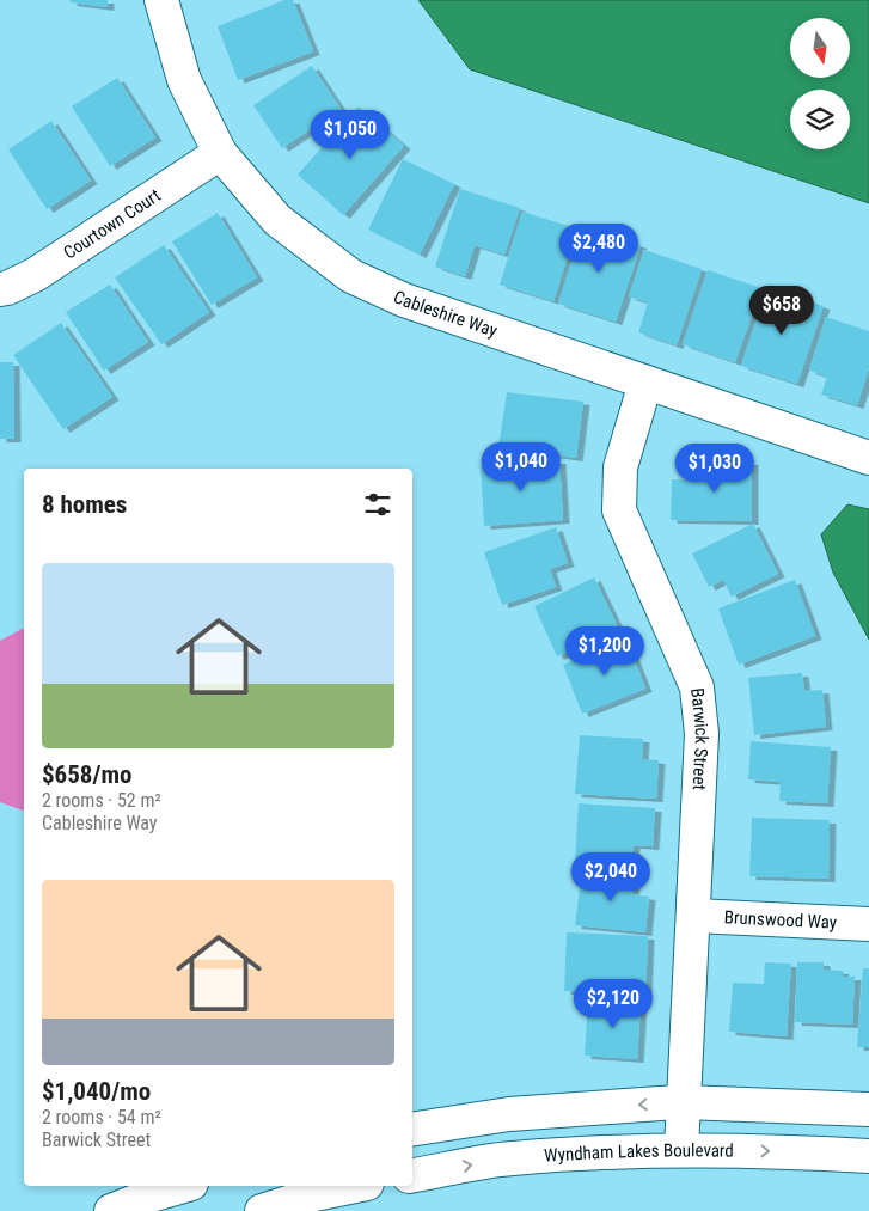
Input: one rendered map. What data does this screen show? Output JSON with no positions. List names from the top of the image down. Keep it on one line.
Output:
{"streets":{"street":["Courtown Court","Cableshire Way","Barwick Street","Brunswood Way","Wyndham Lakes Boulevard"]},"crossings":[["Courtown Court","Cableshire Way"],["Cableshire Way","Barwick Street"],["Barwick Street","Brunswood Way"],["Barwick Street","Wyndham Lakes Boulevard"]],"north":"bottom","page":{"price":["$1,050","$2,480","$658","$1,040","$1,030","$1,200","$2,040","$2,120"],"heading":"8 homes","list":[{"name":"$658/mo","note":"2 rooms · 52 m² · Cableshire Way"},{"name":"$1,040/mo","note":"2 rooms · 54 m² · Barwick Street"}]}}
